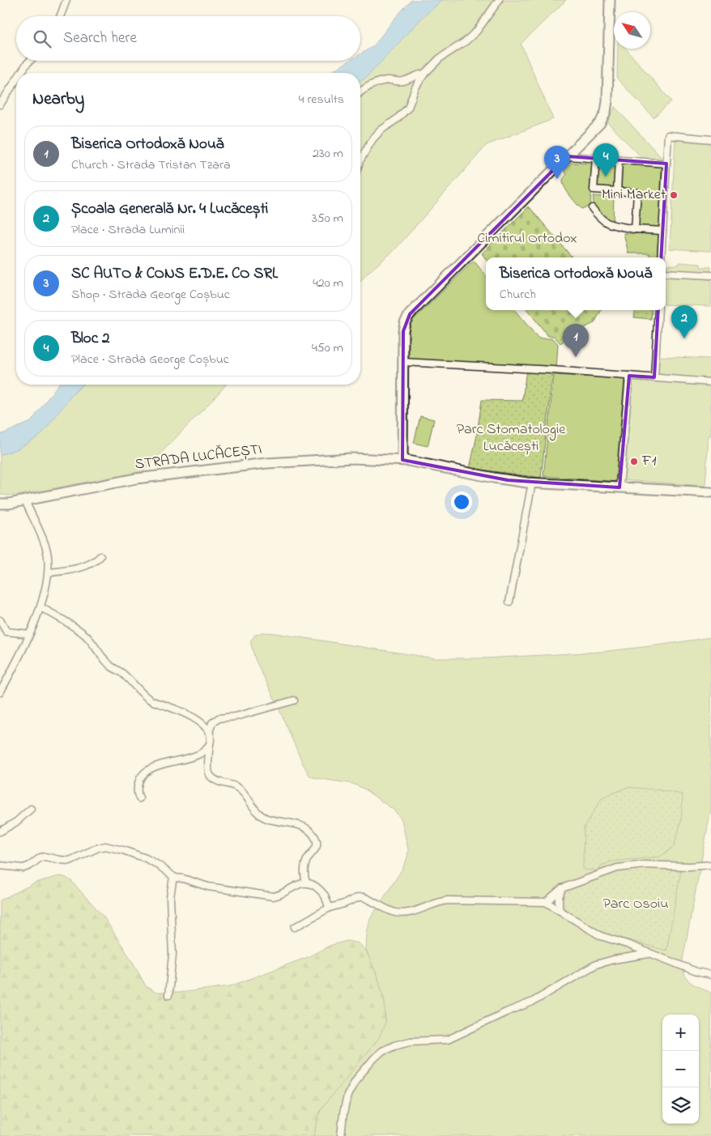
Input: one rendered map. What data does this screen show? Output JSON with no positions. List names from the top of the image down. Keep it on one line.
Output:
{"streets":{"main road":["STRADA LUCĂCEȘTI"]},"parks":["Cimitirul Ortodox","Parc Stomatologie Lucăcești","Parc Osoiu"],"places":["Mini Market","F1"],"north":"top left","page":{"search":"Search here","heading":["Nearby","4 results"],"list":[{"mark":"1","name":"Biserica Ortodoxă Nouă","note":"Church · Strada Tristan Tzara","value":"230 m"},{"mark":"2","name":"Școala Generală Nr. 4 Lucăcești","note":"Place · Strada Luminii","value":"350 m"},{"mark":"3","name":"SC AUTO & CONS E.D.E. CO SRL","note":"Shop · Strada George Coșbuc","value":"420 m"},{"mark":"4","name":"Bloc 2","note":"Place · Strada George Coșbuc","value":"450 m"}],"pins":["4","3","2","1"],"popup":["Biserica Ortodoxă Nouă","Church"],"map_buttons":["+","−"]}}
